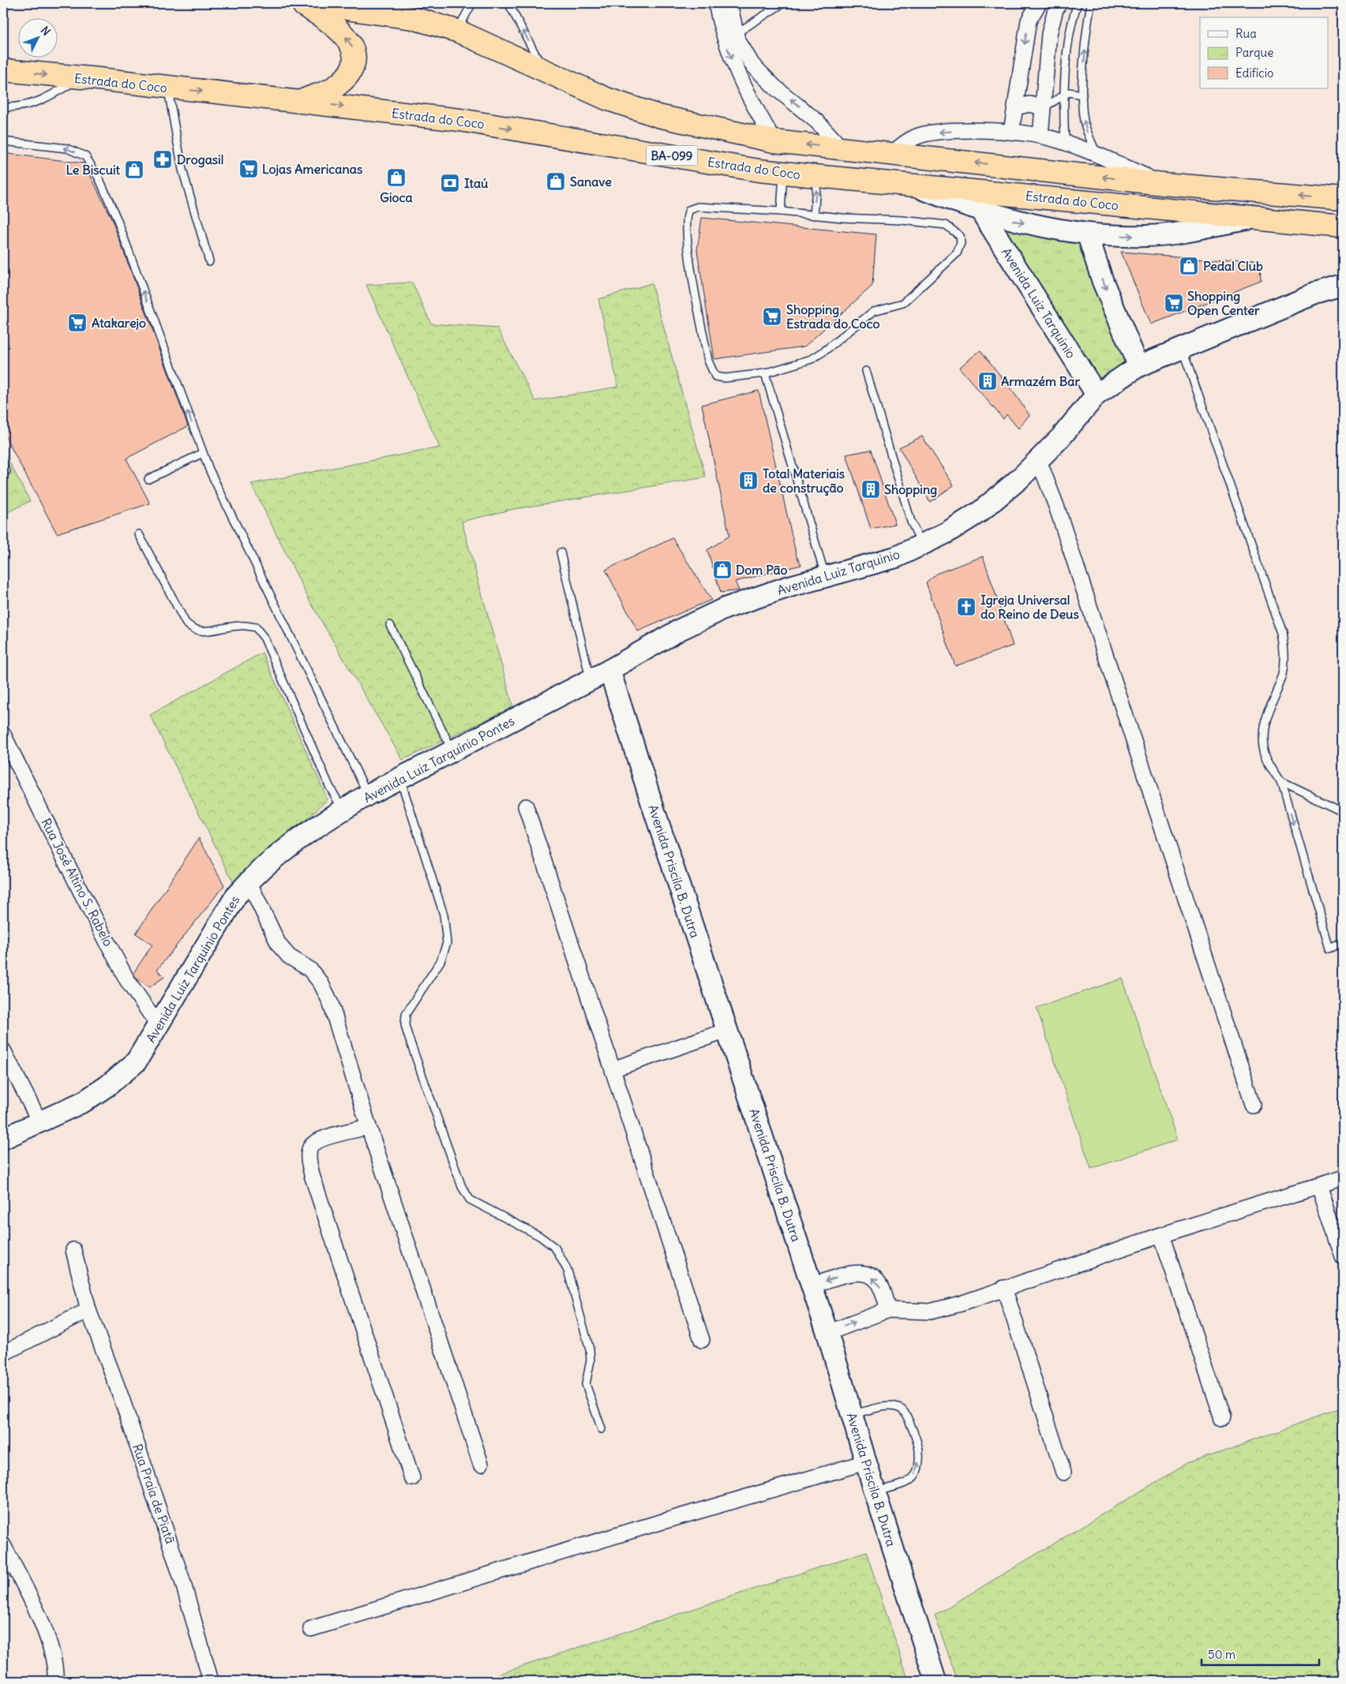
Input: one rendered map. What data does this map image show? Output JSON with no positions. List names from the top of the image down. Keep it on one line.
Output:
{"streets":{"highway":["Estrada do Coco","BA-099"],"street":["Avenida Luiz Tarquinio","Avenida Luiz Tarquínio Pontes","Avenida Priscila B. Dutra","Rua José Altino S. Rabelo","Rua Praia de Piatã"]},"crossings":[["Avenida Luiz Tarquinio","Avenida Luiz Tarquínio Pontes"],["Avenida Luiz Tarquinio","Avenida Priscila B. Dutra"],["Avenida Luiz Tarquínio Pontes","Avenida Priscila B. Dutra"],["Avenida Luiz Tarquínio Pontes","Rua José Altino S. Rabelo"]],"places":{"pharmacy":["Drogasil"],"supermarket":["Lojas Americanas","Shopping Open Center","Shopping Estrada do Coco","Atakarejo"],"shop":["Le Biscuit","Gioca","Sanave","Pedal Club","Dom Pão"],"bank":["Itaú"],"building":["Armazém Bar","Total Materiais de construção","Shopping"],"church":["Igreja Universal do Reino de Deus"]},"legend":["Rua","Parque","Edifício"],"scale_bar":"50 m","north":"top right"}
